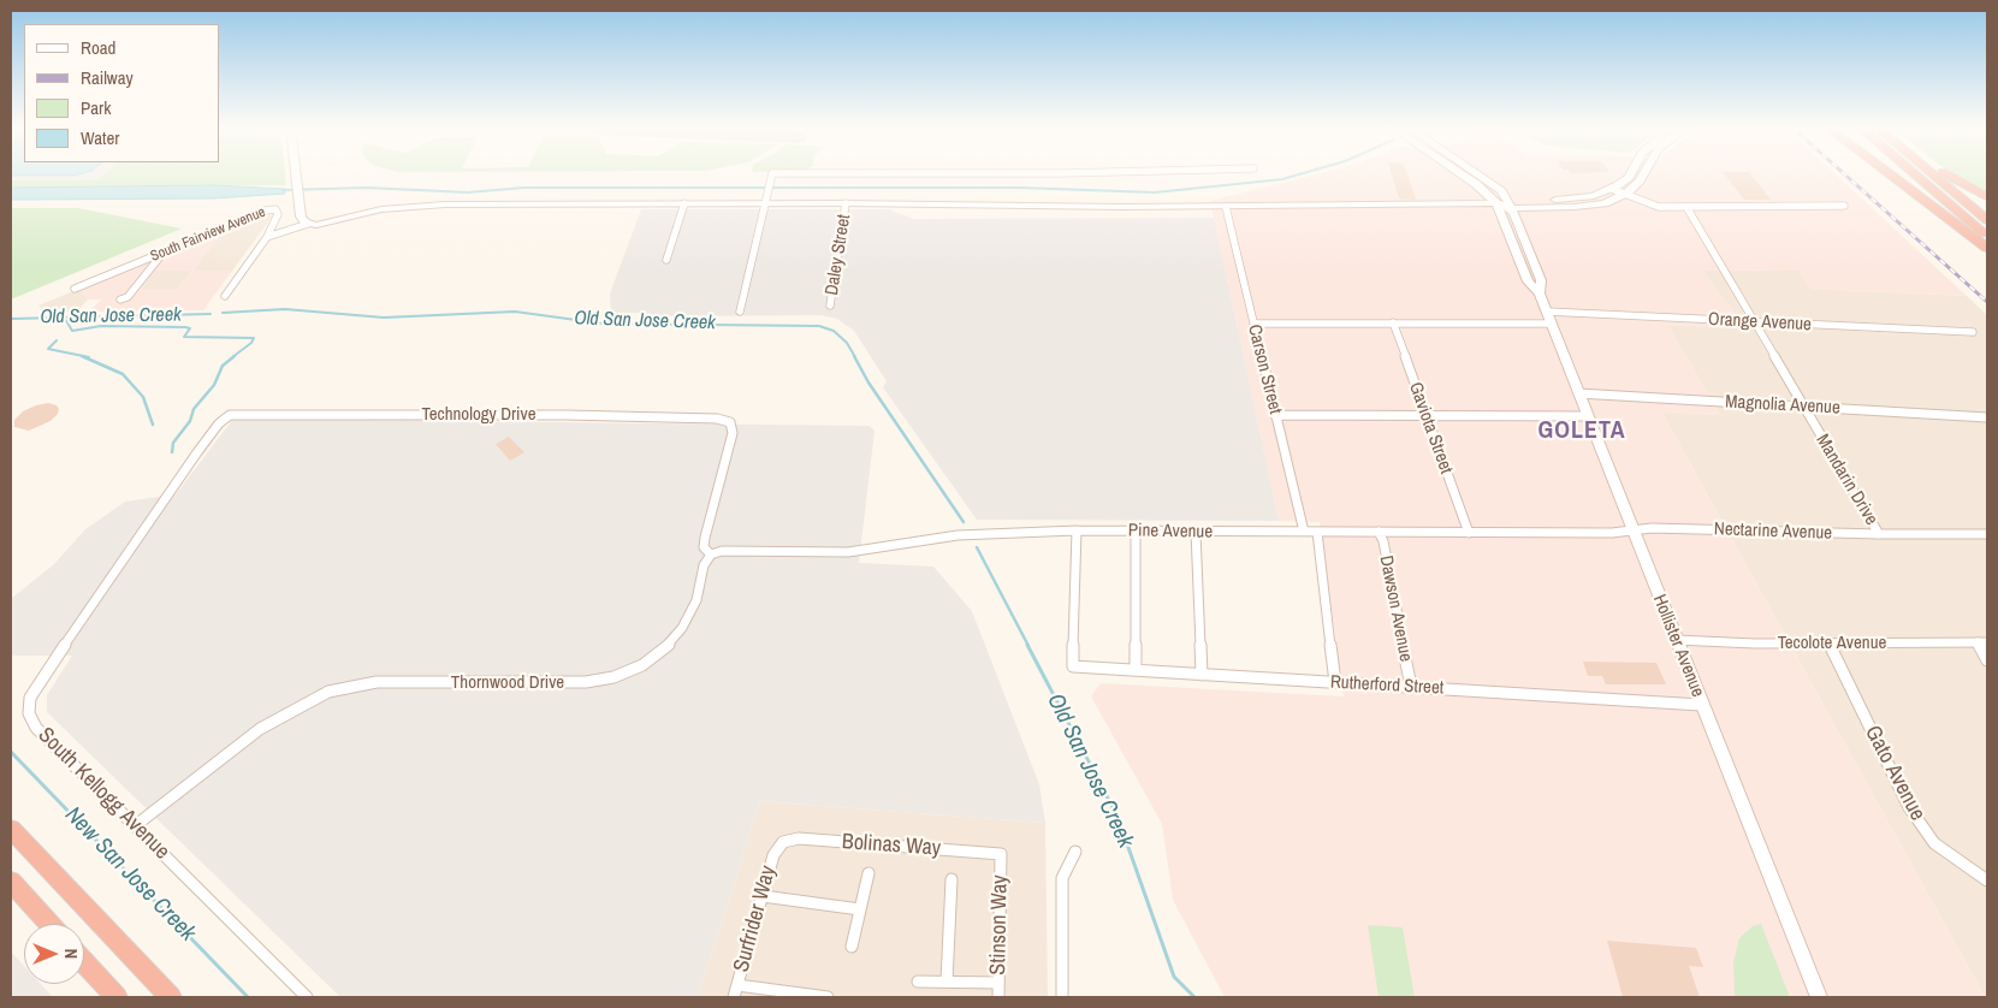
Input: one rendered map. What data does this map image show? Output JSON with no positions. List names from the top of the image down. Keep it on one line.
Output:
{"streets":{"main road":["South Fairview Avenue","Hollister Avenue"],"street":["Daley Street","Orange Avenue","Carson Street","Magnolia Avenue","Technology Drive","Gaviota Street","Mandarin Drive","Pine Avenue","Nectarine Avenue","Dawson Avenue","Tecolote Avenue","Thornwood Drive","Rutherford Street","Gato Avenue","South Kellogg Avenue","Bolinas Way","Surfrider Way","Stinson Way"]},"crossings":[["South Fairview Avenue","Daley Street"],["South Fairview Avenue","Carson Street"],["South Fairview Avenue","Hollister Avenue"],["Orange Avenue","Mandarin Drive"],["Orange Avenue","Hollister Avenue"],["Carson Street","Pine Avenue"],["Magnolia Avenue","Mandarin Drive"],["Magnolia Avenue","Hollister Avenue"],["Technology Drive","Thornwood Drive"],["Technology Drive","South Kellogg Avenue"],["Gaviota Street","Pine Avenue"],["Mandarin Drive","Nectarine Avenue"],["Pine Avenue","Nectarine Avenue"],["Pine Avenue","Dawson Avenue"],["Pine Avenue","Hollister Avenue"],["Pine Avenue","Thornwood Drive"],["Pine Avenue","Rutherford Street"],["Nectarine Avenue","Hollister Avenue"],["Dawson Avenue","Rutherford Street"],["Tecolote Avenue","Hollister Avenue"],["Tecolote Avenue","Gato Avenue"],["Hollister Avenue","Rutherford Street"],["Thornwood Drive","South Kellogg Avenue"],["Bolinas Way","Surfrider Way"],["Bolinas Way","Stinson Way"]],"districts":["GOLETA"],"water":["Old San Jose Creek","New San Jose Creek"],"legend":["Road","Railway","Park","Water"],"north":"right"}
